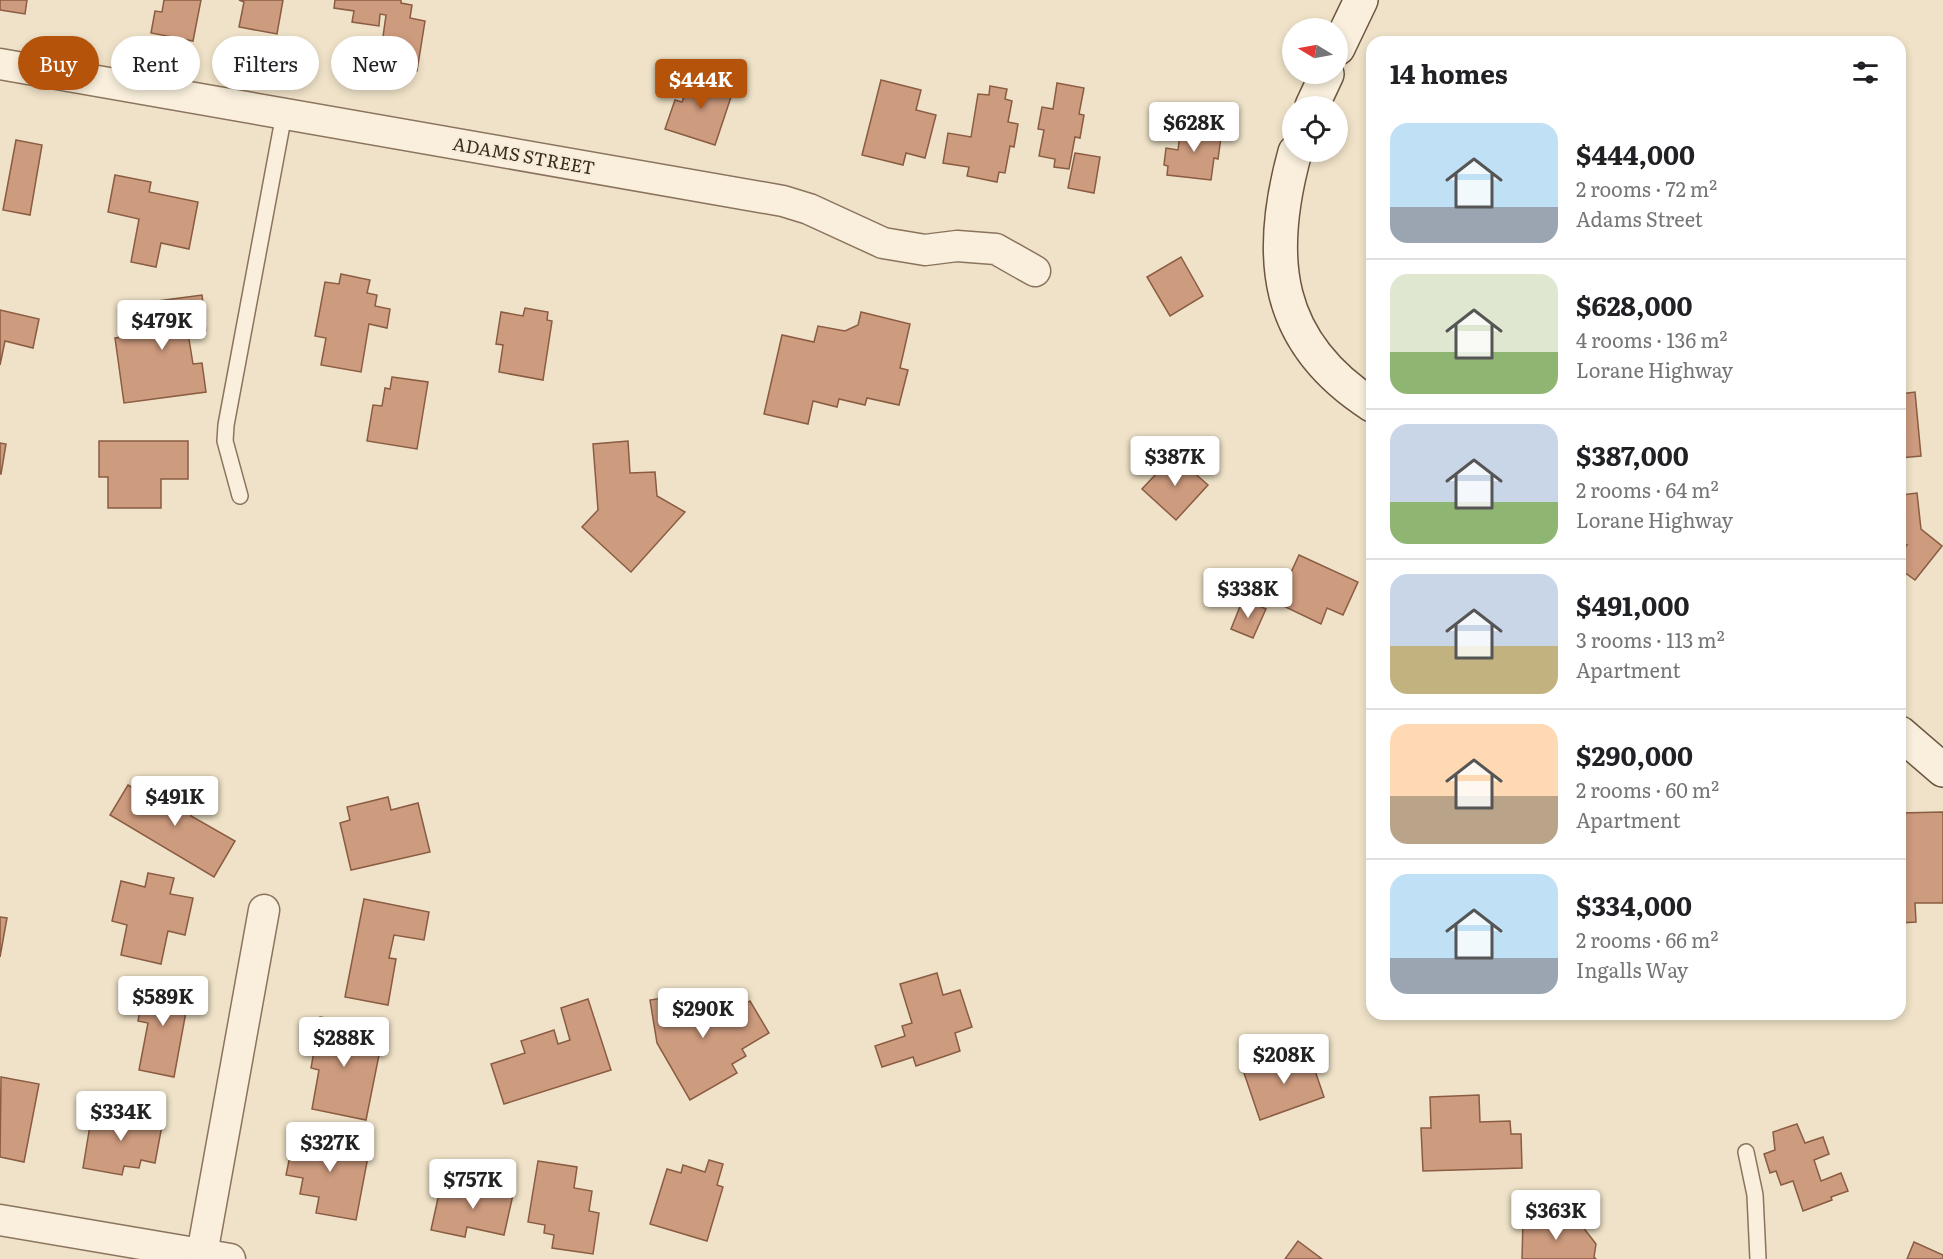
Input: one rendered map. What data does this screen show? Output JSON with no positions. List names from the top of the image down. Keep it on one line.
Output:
{"streets":{"street":["ADAMS STREET"]},"north":"left","page":{"chip":["Buy","Rent","Filters","New"],"heading":"14 homes","price":["$444K","$628K","$479K","$387K","$338K","$491K","$589K","$290K","$288K","$208K","$334K","$327K","$757K","$363K"],"list":[{"name":"$444,000","note":"2 rooms · 72 m² · Adams Street"},{"name":"$628,000","note":"4 rooms · 136 m² · Lorane Highway"},{"name":"$387,000","note":"2 rooms · 64 m² · Lorane Highway"},{"name":"$491,000","note":"3 rooms · 113 m² · Apartment"},{"name":"$290,000","note":"2 rooms · 60 m² · Apartment"},{"name":"$334,000","note":"2 rooms · 66 m² · Ingalls Way"}]}}
